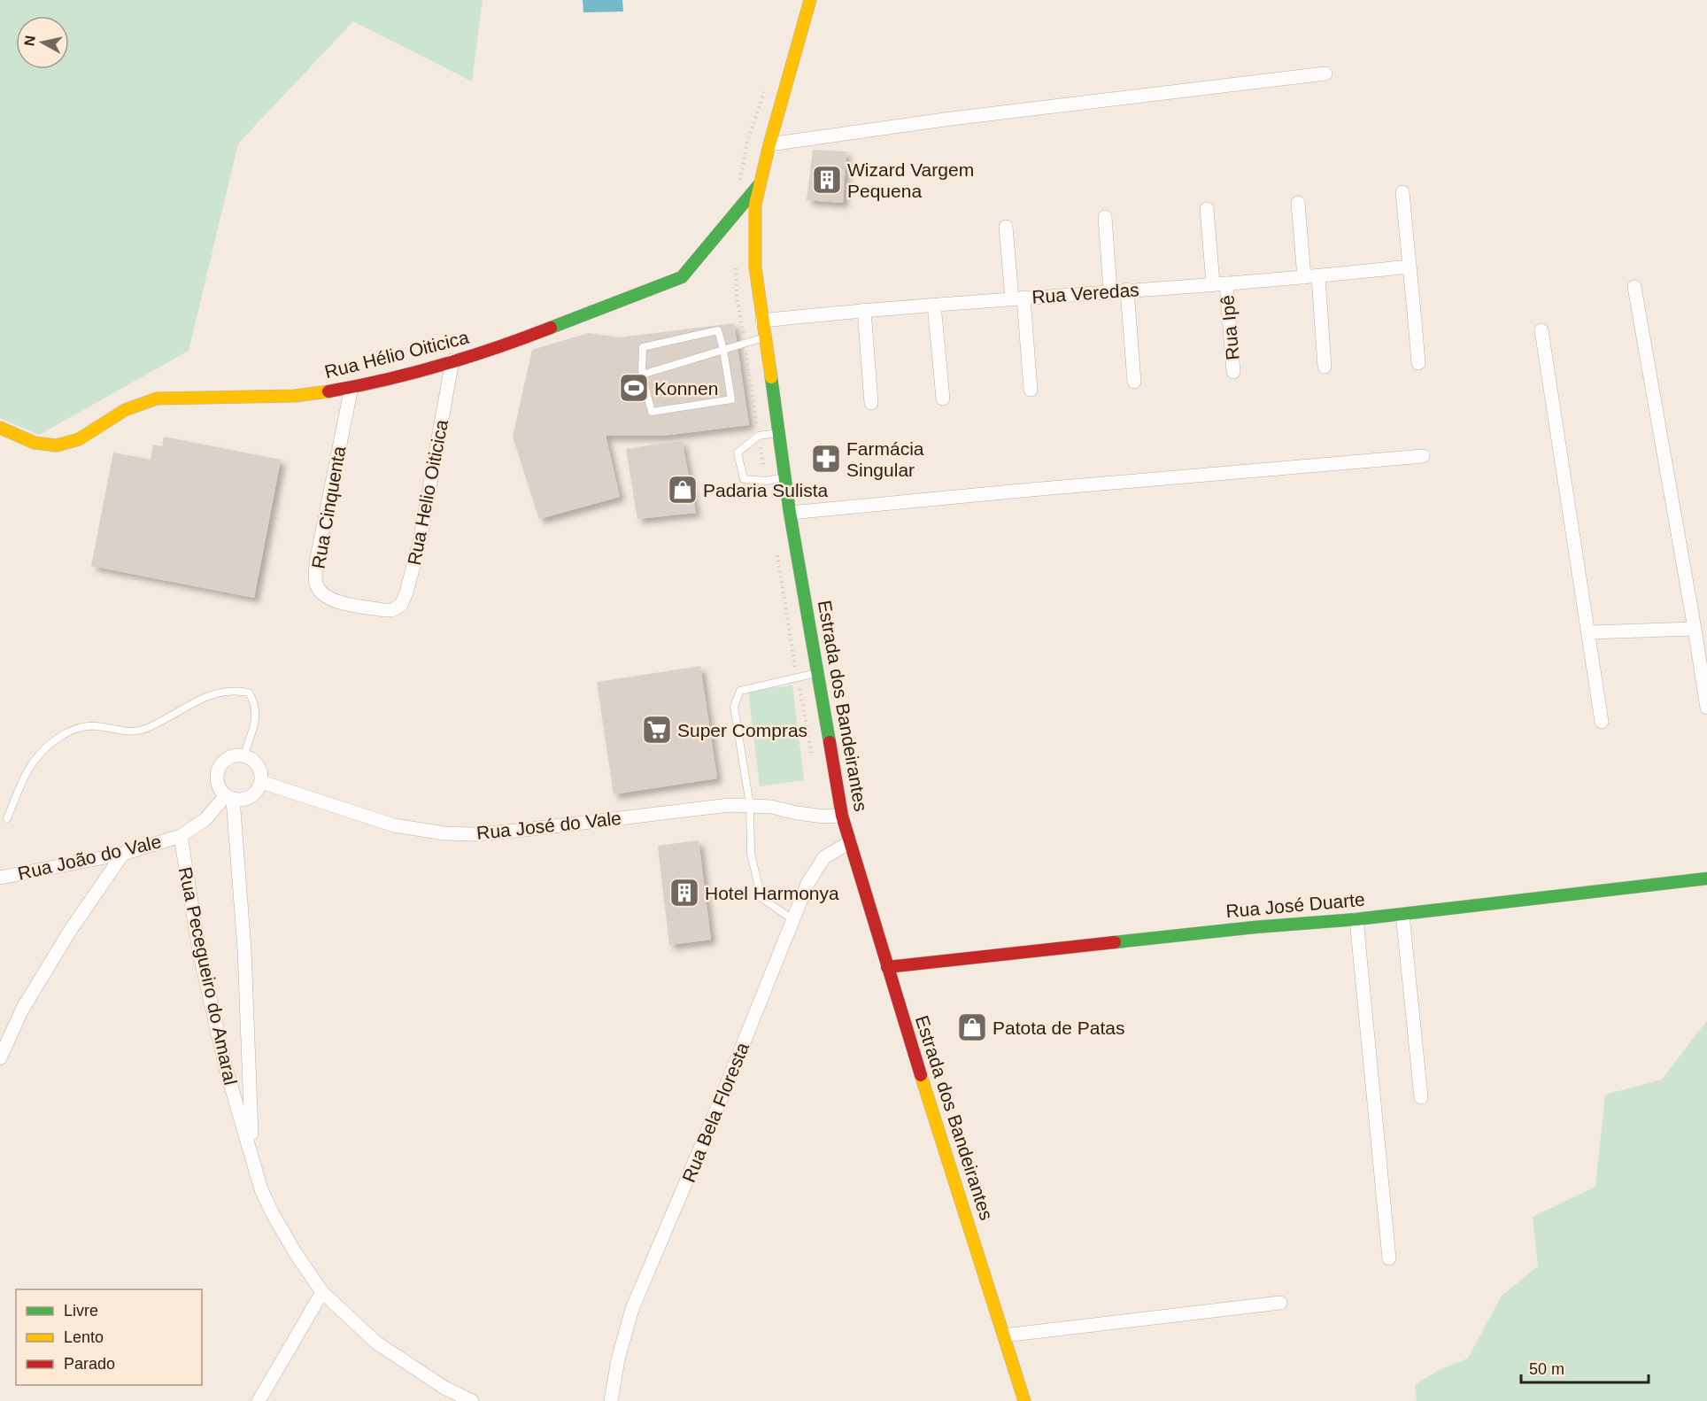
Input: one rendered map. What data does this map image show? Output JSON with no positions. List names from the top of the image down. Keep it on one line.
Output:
{"streets":{"street":["Rua Veredas","Rua Ipê","Rua Hélio Oiticica","Rua Helio Oiticica","Rua Cinquenta","Estrada dos Bandeirantes","Rua José do Vale","Rua João do Vale","Rua José Duarte","Rua Pecegueiro do Amaral","Rua Bela Floresta"]},"crossings":[["Rua Veredas","Rua Ipê"],["Rua Veredas","Estrada dos Bandeirantes"],["Rua Hélio Oiticica","Rua Helio Oiticica"],["Rua Hélio Oiticica","Rua Cinquenta"],["Rua Hélio Oiticica","Estrada dos Bandeirantes"],["Rua Helio Oiticica","Rua Cinquenta"],["Estrada dos Bandeirantes","Rua José do Vale"],["Estrada dos Bandeirantes","Rua José Duarte"],["Estrada dos Bandeirantes","Rua Bela Floresta"],["Rua José do Vale","Rua João do Vale"],["Rua João do Vale","Rua Pecegueiro do Amaral"]],"places":{"building":["Wizard Vargem Pequena","Hotel Harmonya"],"sports":["Konnen"],"pharmacy":["Farmácia Singular"],"shop":["Padaria Sulista","Patota de Patas"],"supermarket":["Super Compras"]},"legend":["Livre","Lento","Parado"],"scale_bar":"50 m","north":"left"}
